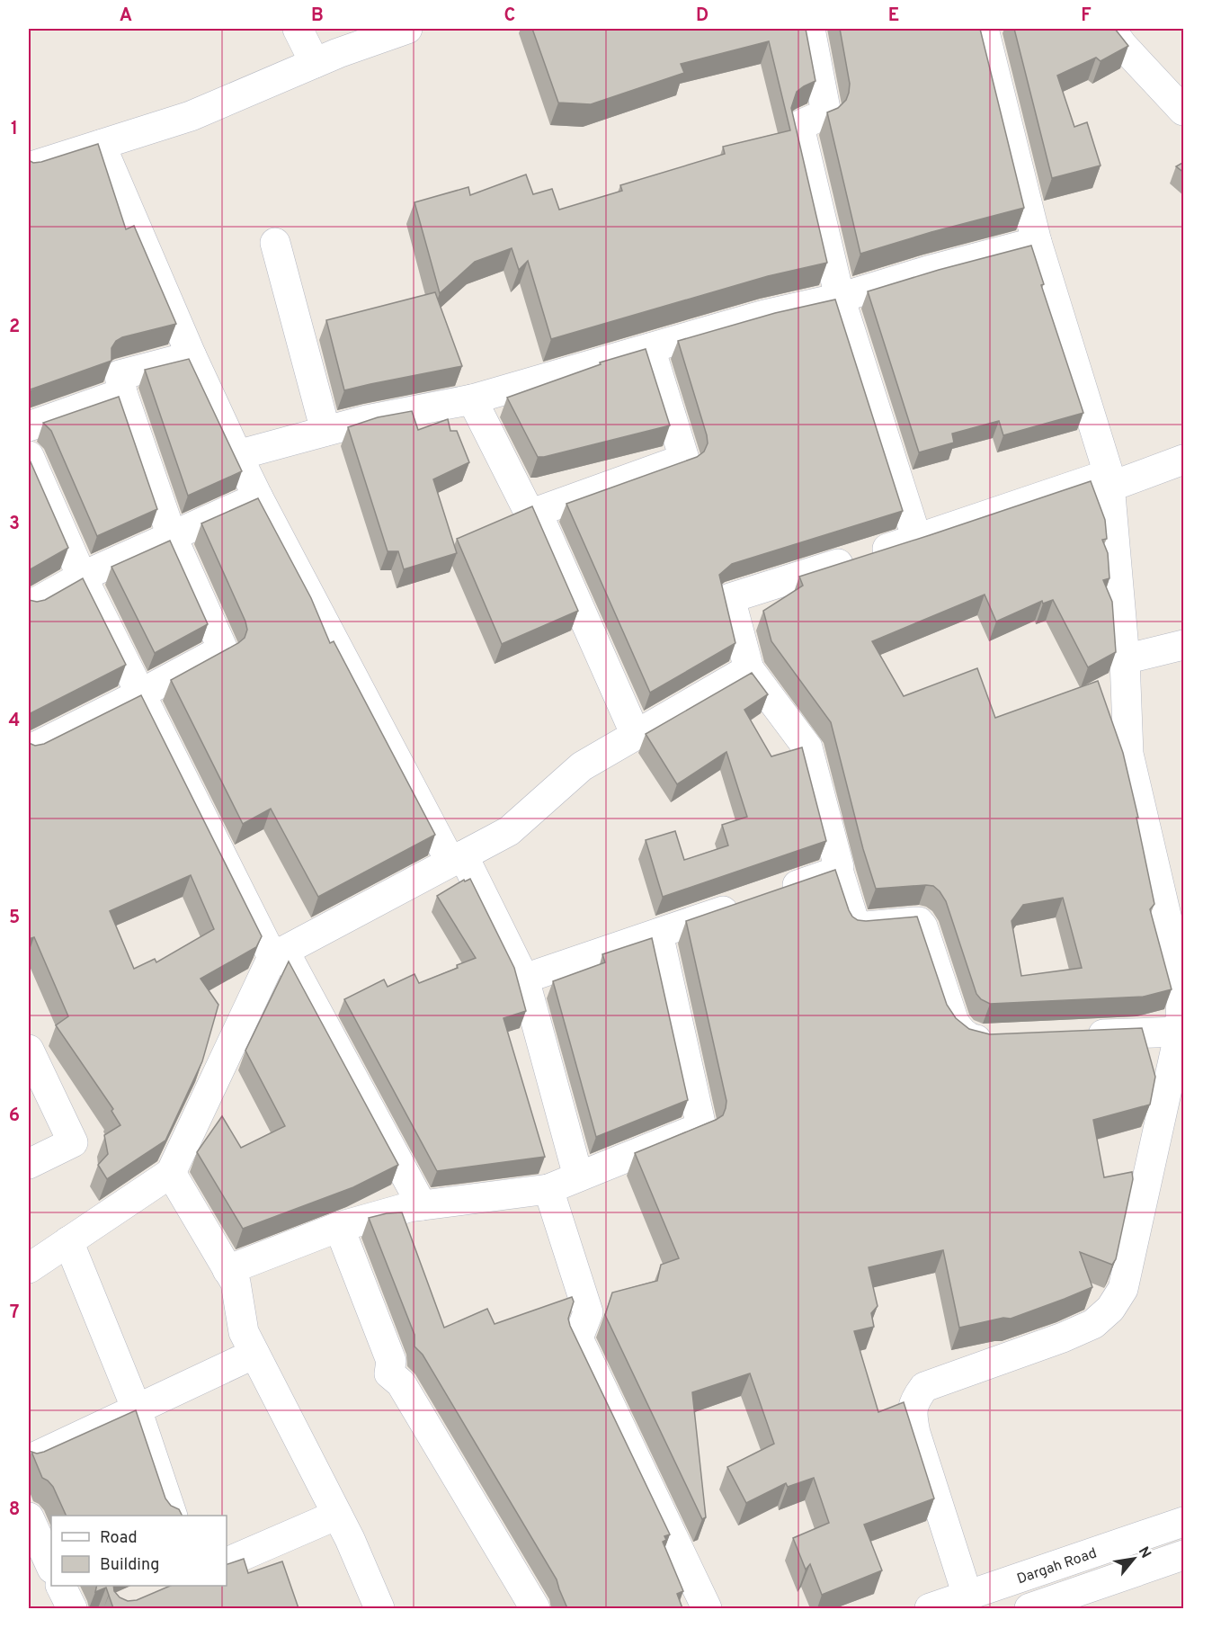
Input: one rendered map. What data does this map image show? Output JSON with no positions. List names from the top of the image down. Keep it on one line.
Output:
{"streets":{"street":["Dargah Road"]},"legend":["Road","Building"],"north":"top right","grid":{"columns":["A","B","C","D","E","F"],"rows":["1","2","3","4","5","6","7","8"]}}
